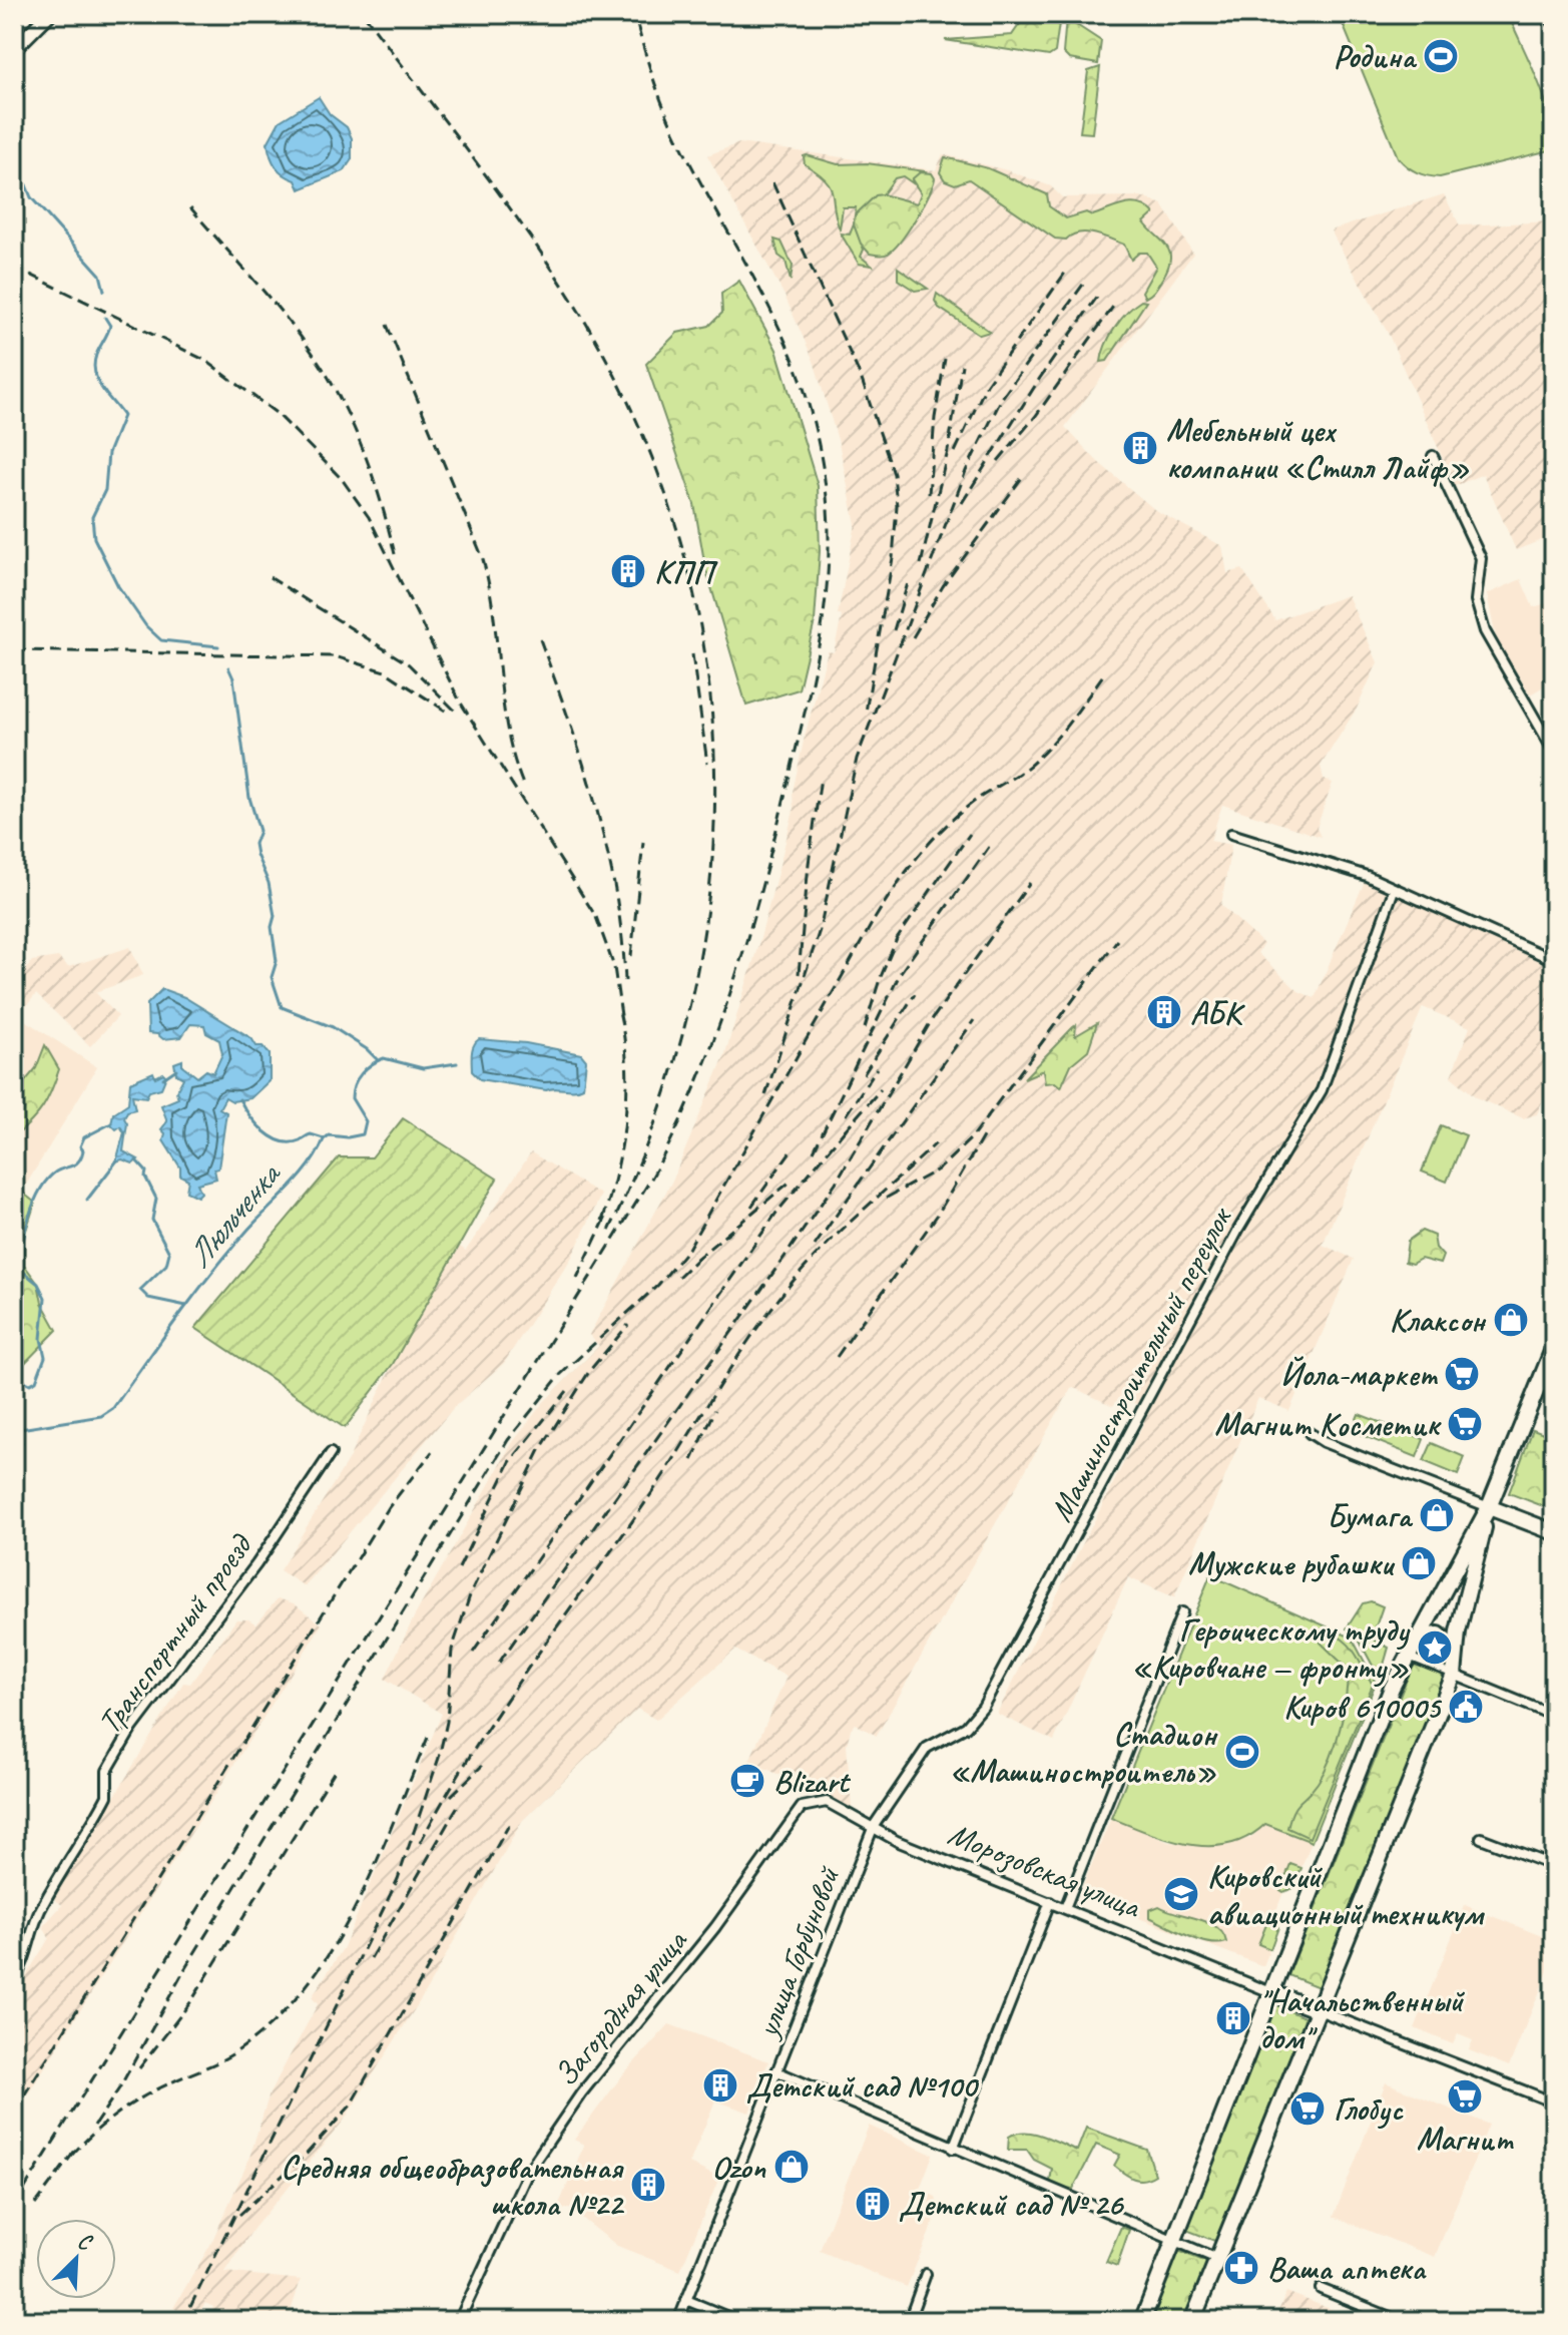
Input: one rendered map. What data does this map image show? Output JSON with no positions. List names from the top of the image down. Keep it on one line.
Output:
{"streets":{"main road":["Морозовская улица"],"street":["Машиностроительный переулок","Транспортный проезд","улица Горбуновой","Загородная улица"]},"crossings":[["Машиностроительный переулок","Морозовская улица"],["Машиностроительный переулок","улица Горбуновой"],["Машиностроительный переулок","Загородная улица"],["Морозовская улица","улица Горбуновой"],["Морозовская улица","Загородная улица"],["улица Горбуновой","Загородная улица"]],"water":["Люльченка"],"places":{"sports":["Родина","Стадион «Машиностроитель»"],"building":["Мебельный цех компании «Стилл Лайф»","КПП","АБК","\"Начальственный дом\"","Детский сад №100","Средняя общеобразовательная школа №22","Детский сад № 26"],"shop":["Клаксон","Бумага","Мужские рубашки","Ozon"],"supermarket":["Йола-маркет","Магнит Косметик","Магнит","Глобус"],"place":["Героическому труду «Кировчане — фронту»"],"public building":["Киров 610005"],"cafe":["Blizart"],"school or university":["Кировский авиационный техникум"],"pharmacy":["Ваша аптека"]},"north":"top right"}
